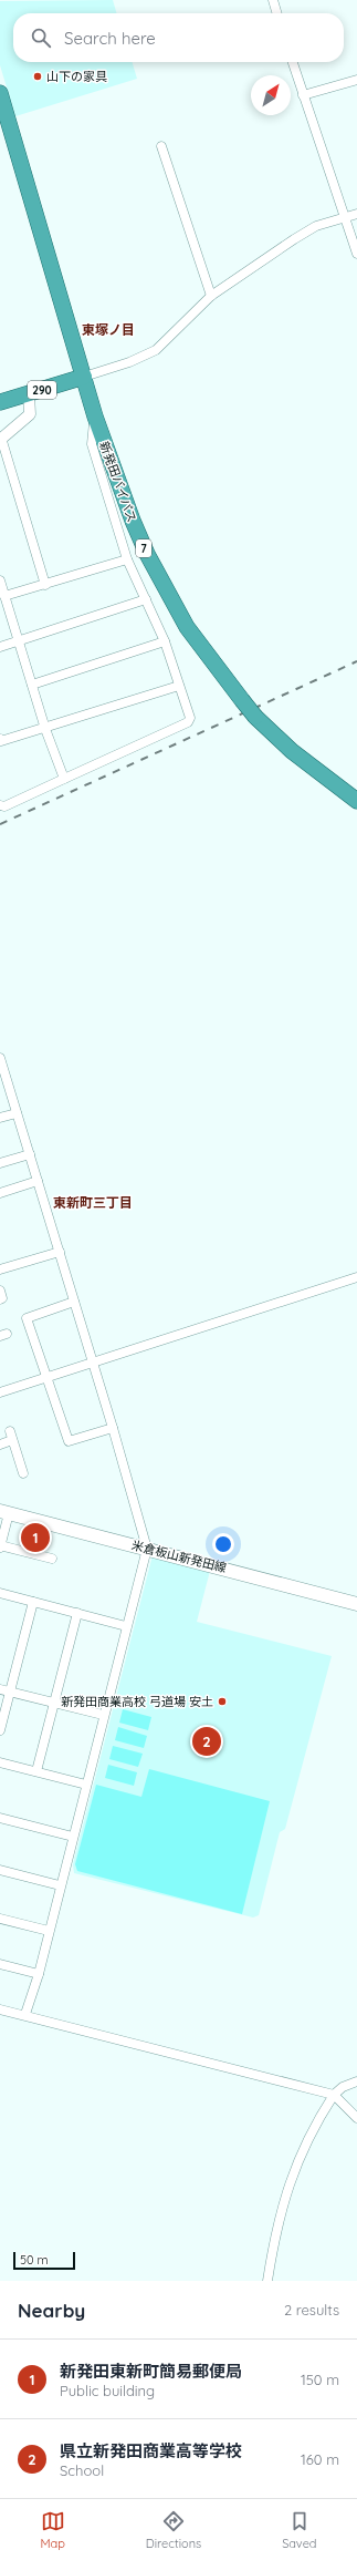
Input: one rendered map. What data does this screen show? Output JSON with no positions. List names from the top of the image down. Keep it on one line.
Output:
{"streets":{"highway":["290","新発田バイパス","7"],"main road":["米倉板山新発田線"]},"crossings":[["290","新発田バイパス"]],"districts":["東塚ノ目","東新町三丁目"],"places":["山下の家具","新発田商業高校 弓道場 安土"],"scale_bar":"50 m","north":"top right","page":{"search":"Search here","pins":["1","2"],"scale":"50 m","heading":["Nearby","2 results"],"list":[{"mark":"1","name":"新発田東新町簡易郵便局","note":"Public building","value":"150 m"},{"mark":"2","name":"県立新発田商業高等学校","note":"School","value":"160 m"}],"nav":["Map","Directions","Saved"]}}
